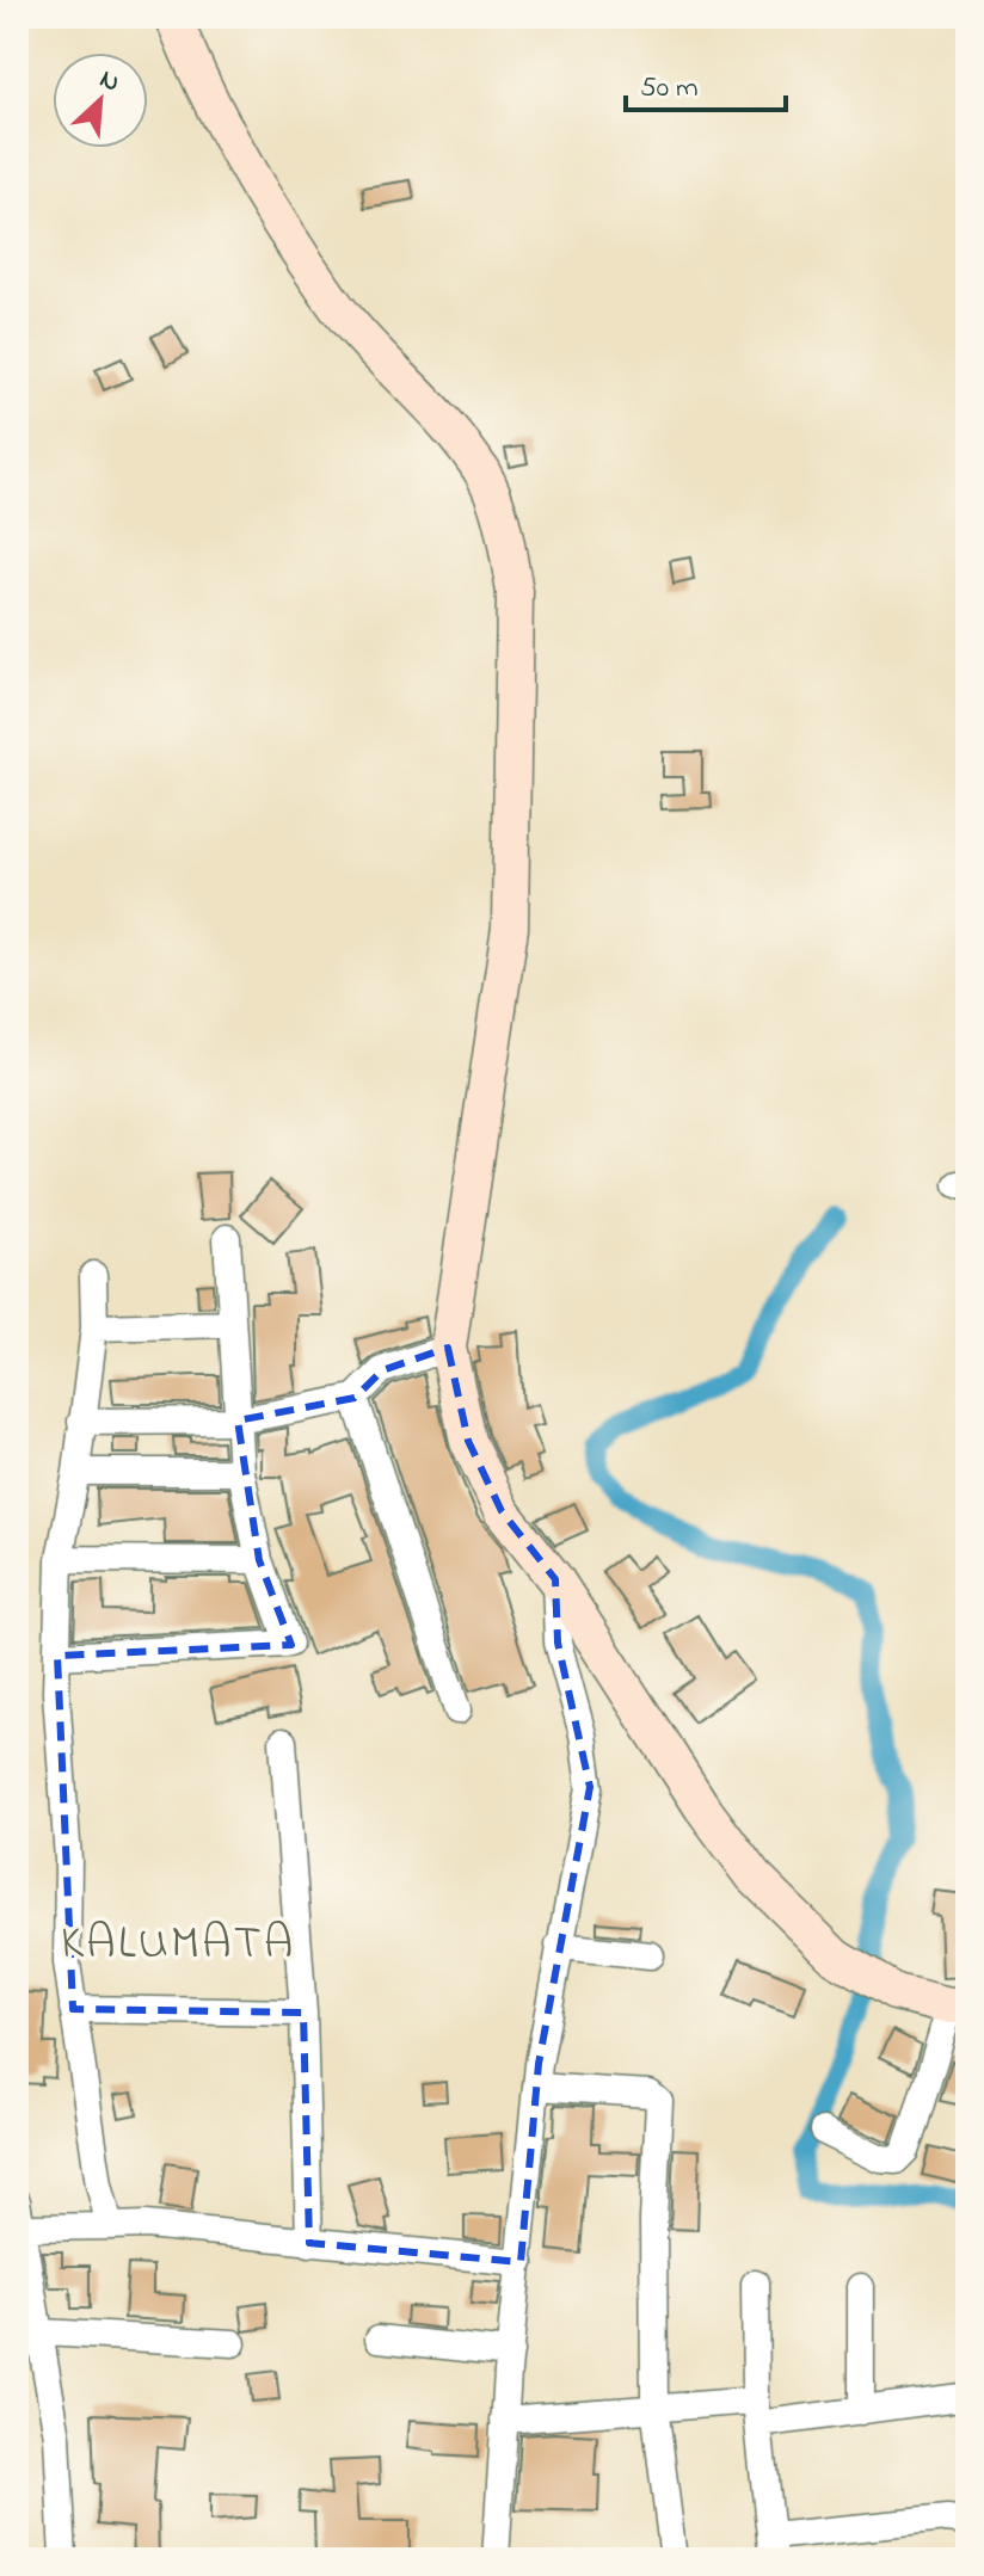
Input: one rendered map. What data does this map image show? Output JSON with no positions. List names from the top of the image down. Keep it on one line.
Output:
{"districts":["KALUMATA"],"scale_bar":"50 m","north":"top right"}
